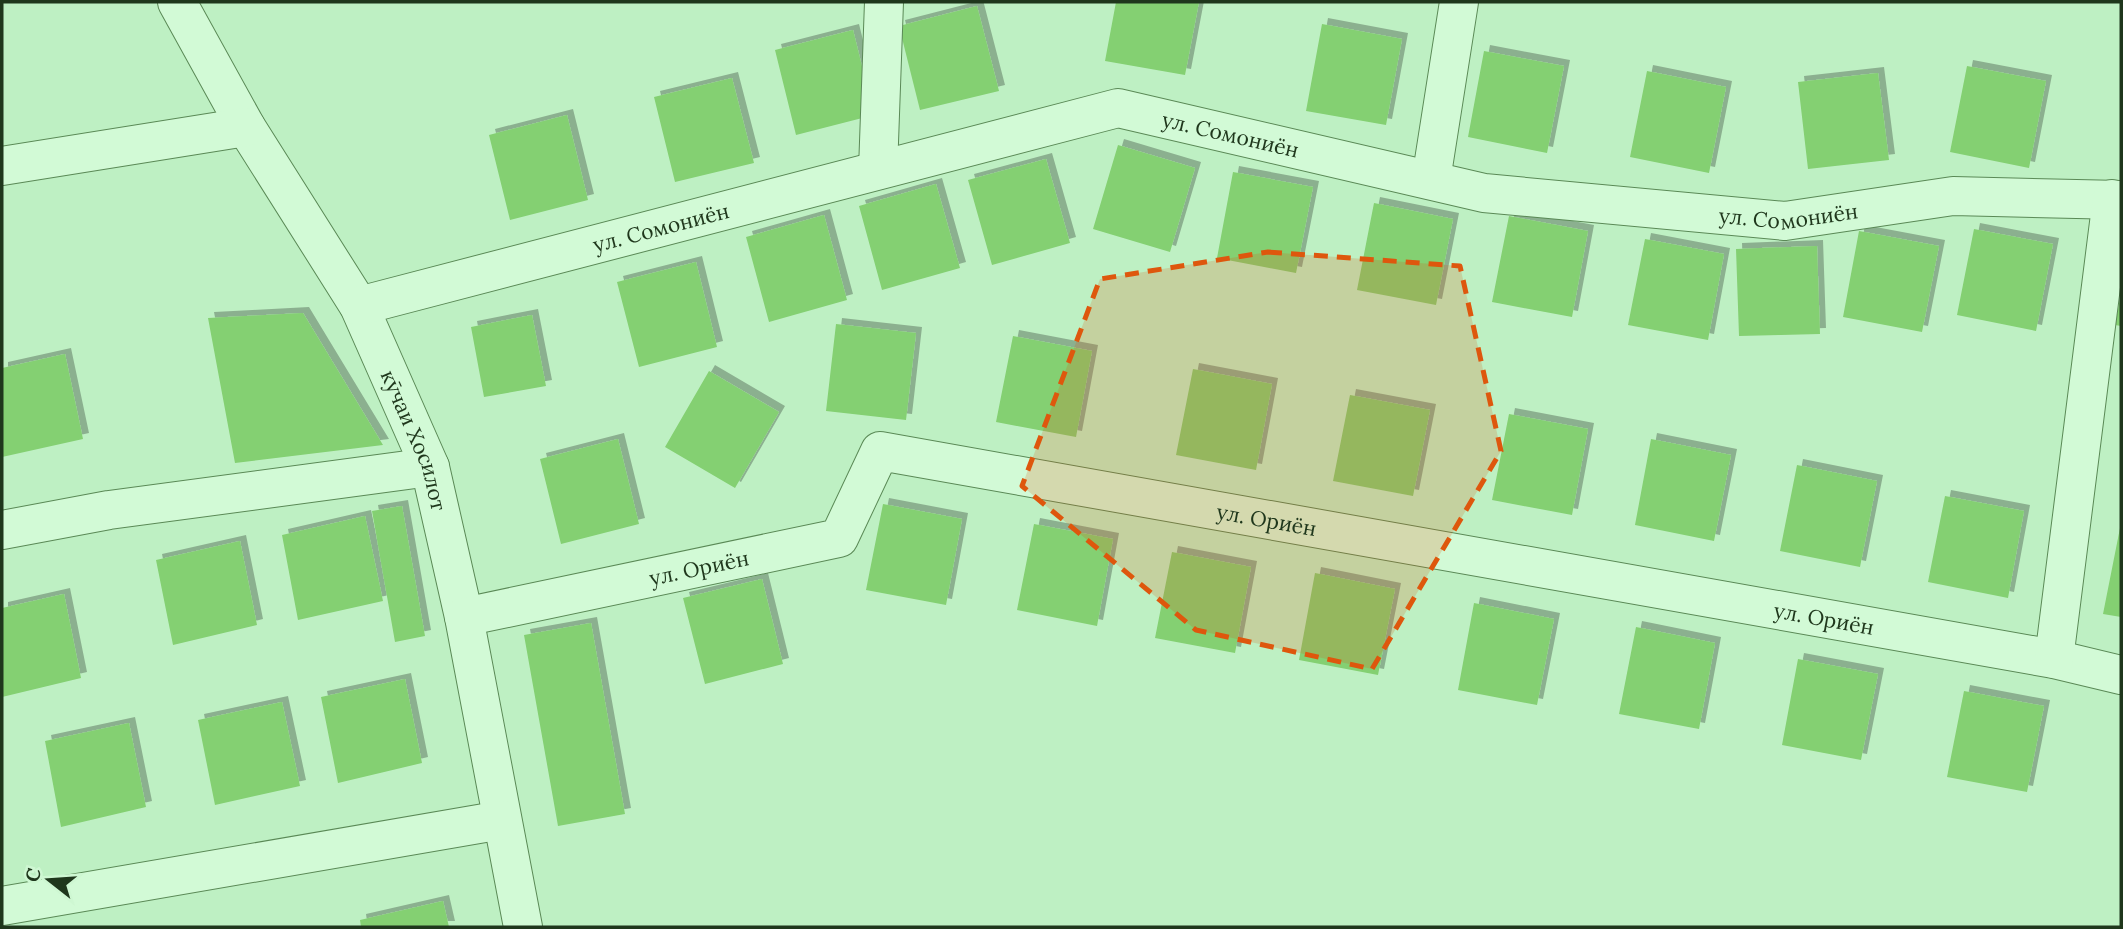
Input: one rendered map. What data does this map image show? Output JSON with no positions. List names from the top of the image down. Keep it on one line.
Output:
{"streets":{"street":["ул. Сомониён","кӯчаи Хосилот","ул. Ориён"]},"crossings":[["ул. Сомониён","кӯчаи Хосилот"],["кӯчаи Хосилот","ул. Ориён"]],"north":"left"}
